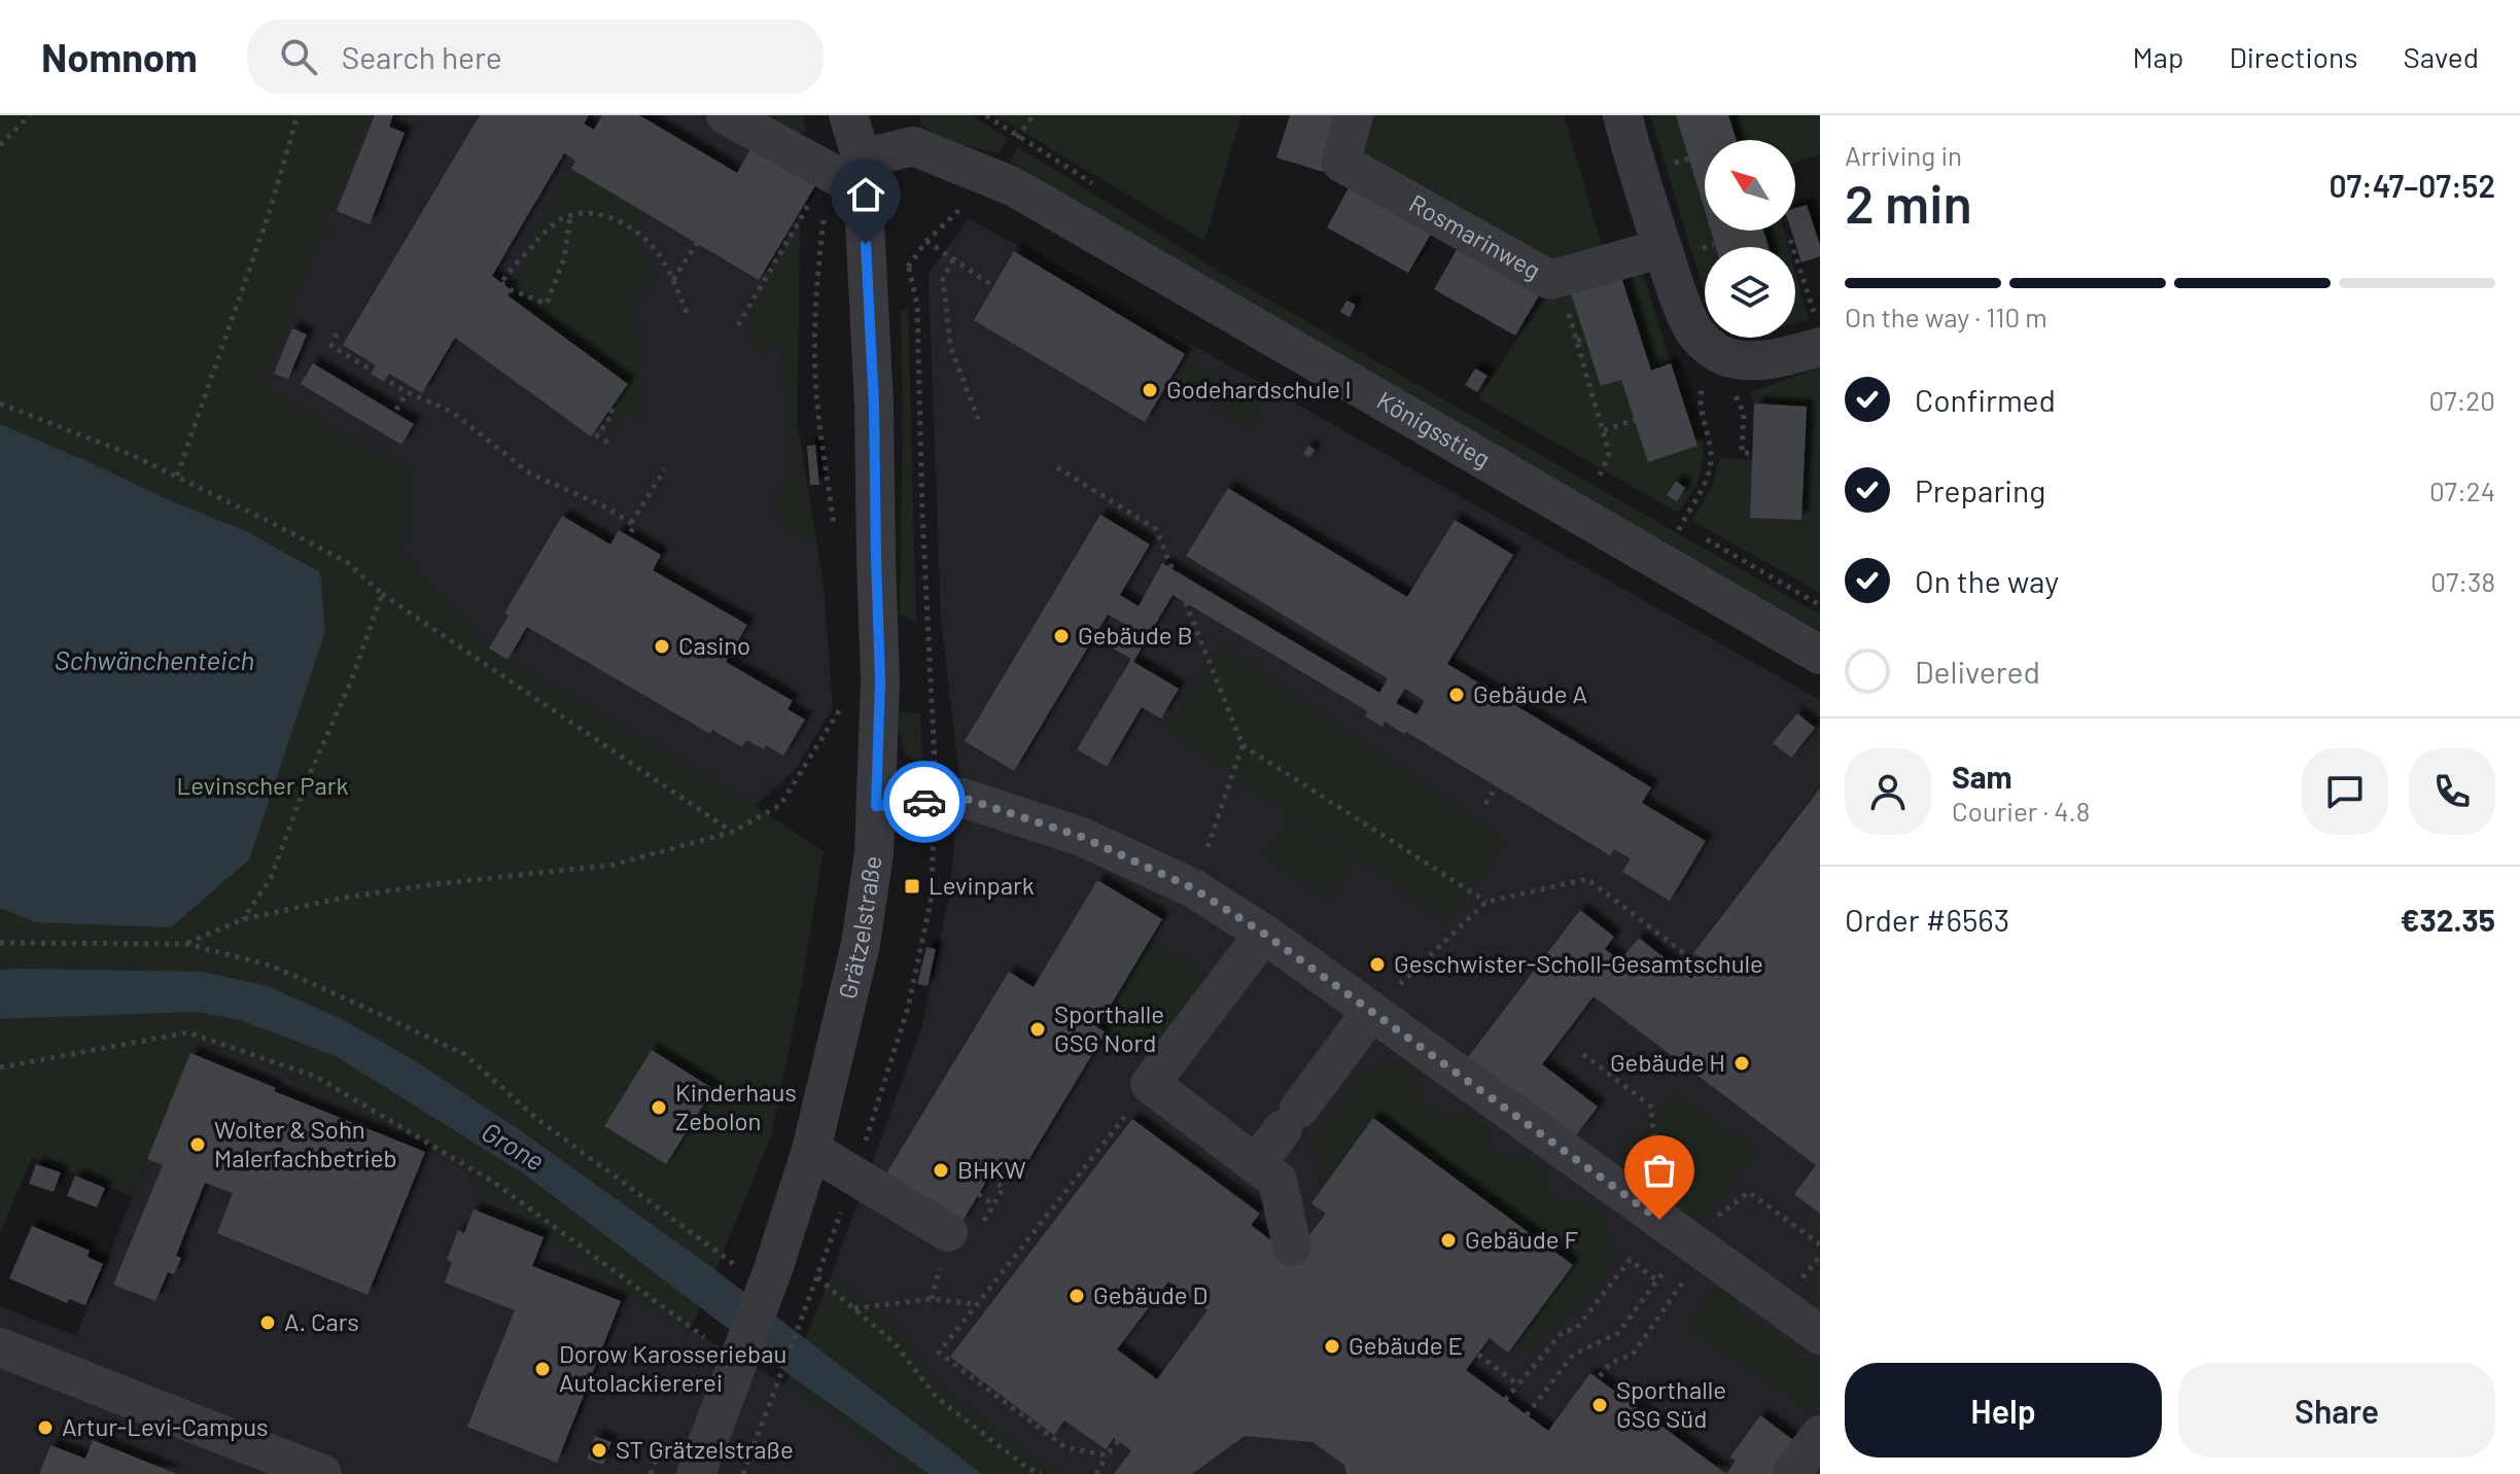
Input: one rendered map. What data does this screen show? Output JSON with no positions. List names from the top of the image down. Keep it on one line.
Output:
{"streets":{"street":["Rosmarinweg","Königsstieg","Grätzelstraße"]},"crossings":[["Königsstieg","Grätzelstraße"]],"water":["Schwänchenteich","Grone"],"parks":["Levinscher Park"],"places":{"other":["Godehardschule I","Gebäude B","Casino","Gebäude A","Geschwister-Scholl-Gesamtschule","Sporthalle GSG Nord","Gebäude H","Kinderhaus Zebolon","Wolter & Sohn Malerfachbetrieb","BHKW","Gebäude F","Gebäude D","A. Cars","Gebäude E","Dorow Karosseriebau Autolackiererei","Sporthalle GSG Süd","Artur-Levi-Campus","ST Grätzelstraße"],"transit":["Levinpark"]},"north":"top left","page":{"header":"Nomnom","search":"Search here","nav":["Map","Directions","Saved"],"heading":["2 min","Arriving in","07:47–07:52"],"panel":["Sam","Courier · 4.8","Order #6563","€32.35"],"bar":"On the way · 110 m","list":[["Confirmed","07:20"],["Preparing","07:24"],["On the way","07:38"],"Delivered"],"buttons":["Help","Share"]}}
